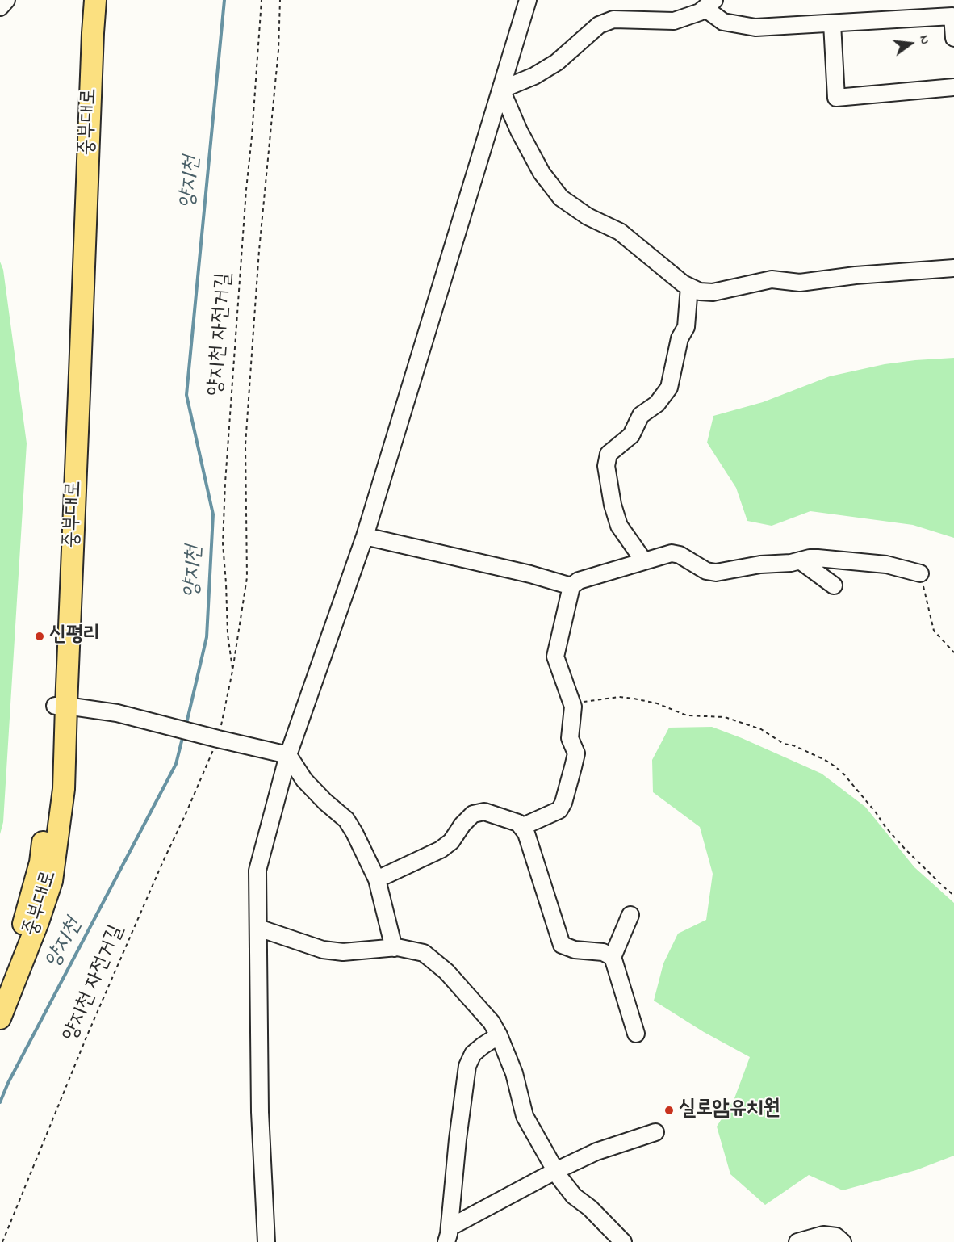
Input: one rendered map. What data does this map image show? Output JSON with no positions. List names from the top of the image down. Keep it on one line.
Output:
{"streets":{"main road":["중부대로"],"path":["양지천 자전거길"]},"water":["양지천"],"places":["신평리","실로암유치원"],"north":"right"}
